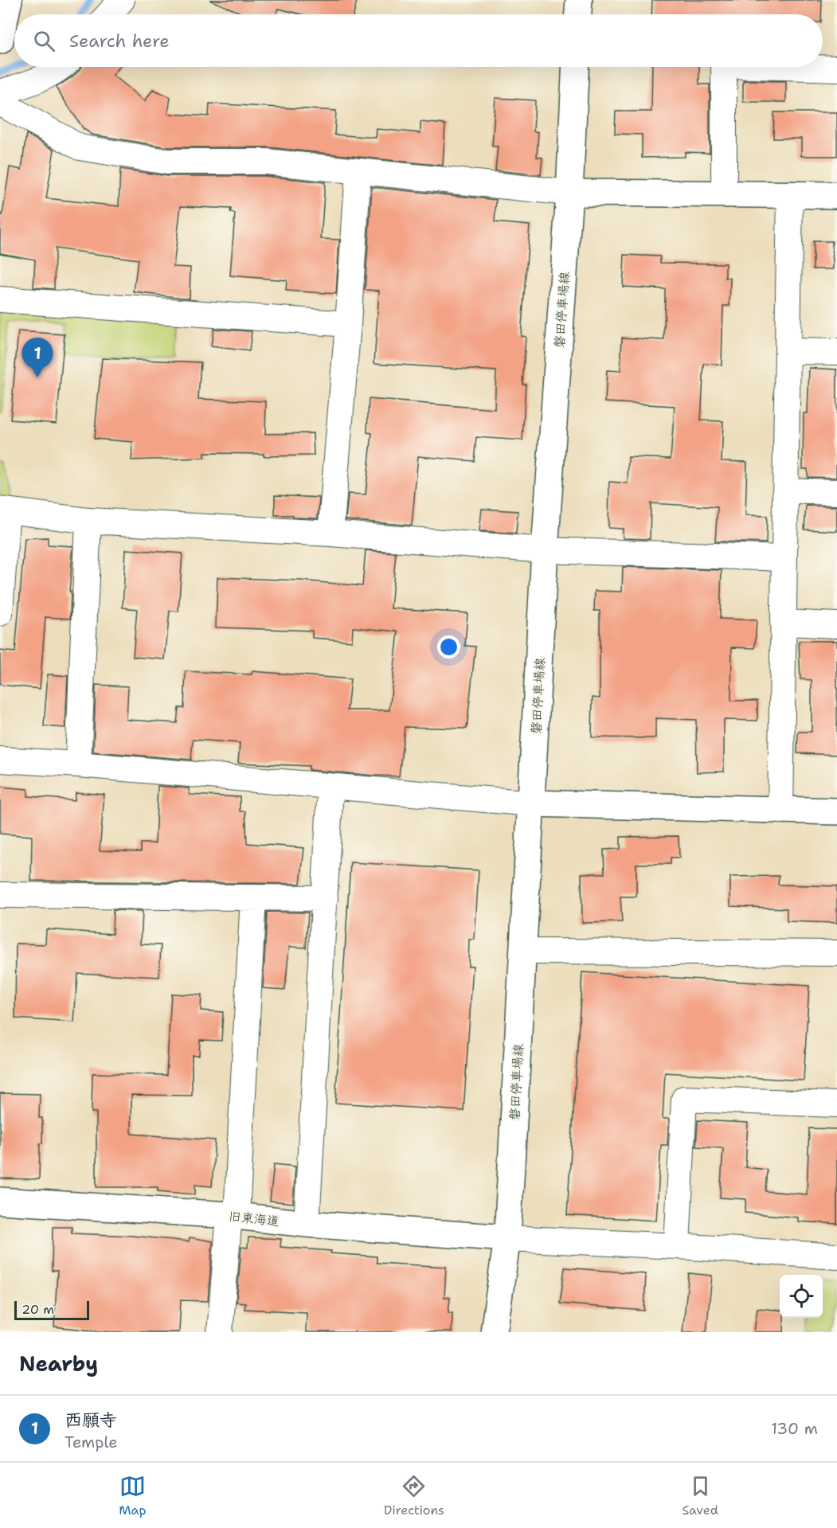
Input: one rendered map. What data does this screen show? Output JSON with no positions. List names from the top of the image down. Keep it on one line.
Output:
{"streets":{"main road":["磐田停車場線","旧東海道"]},"crossings":[["磐田停車場線","旧東海道"]],"scale_bar":"20 m","page":{"search":"Search here","pins":"1","scale":"20 m","heading":"Nearby","list":[{"mark":"1","name":"西願寺","note":"Temple","value":"130 m"}],"nav":["Map","Directions","Saved"]}}
